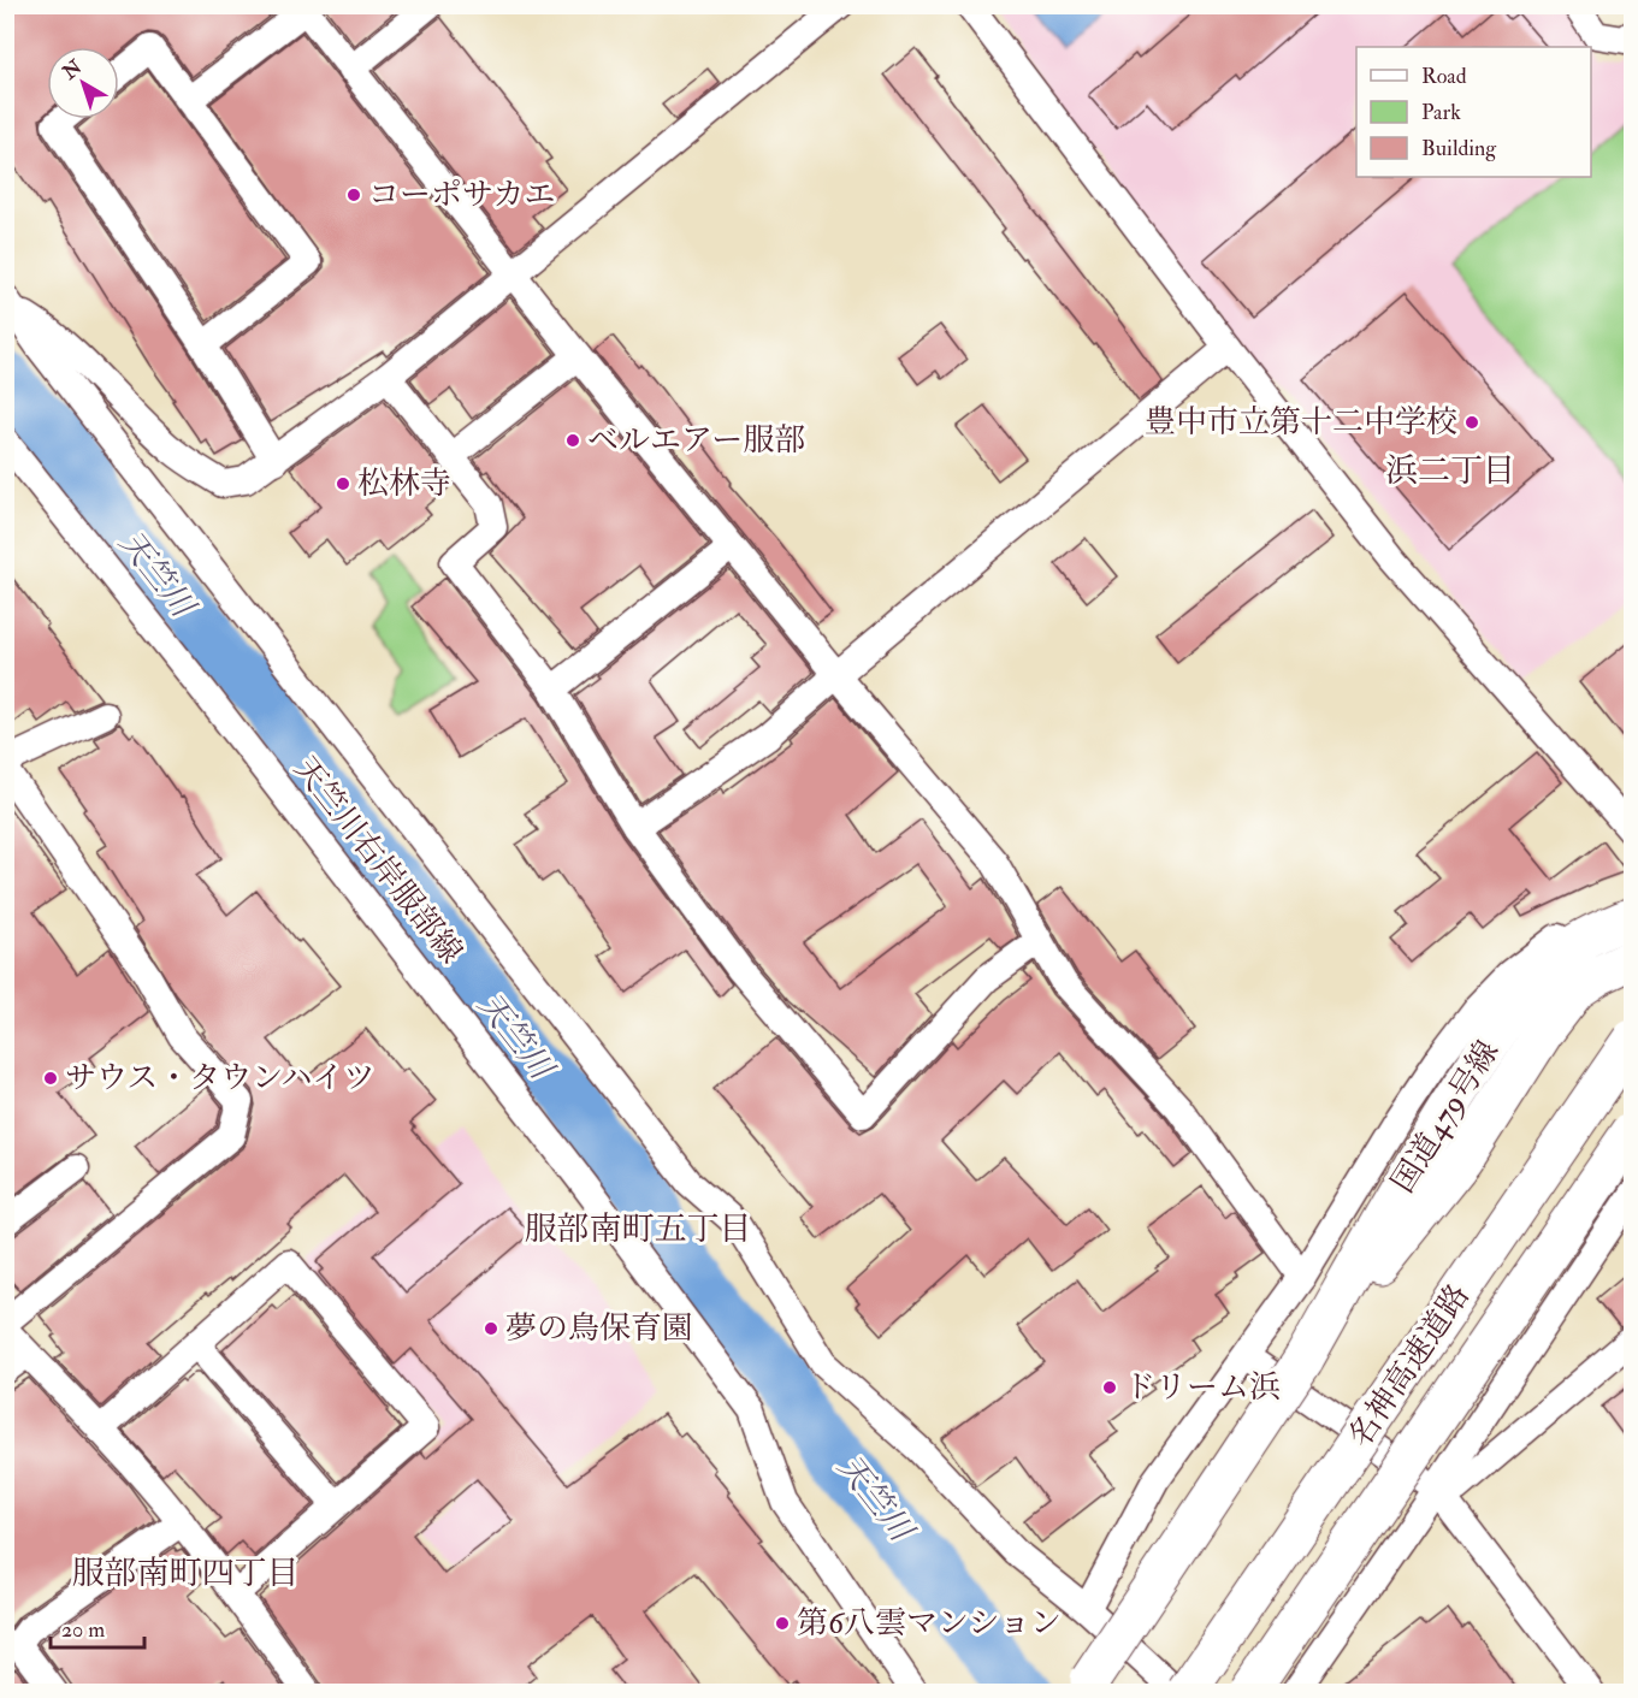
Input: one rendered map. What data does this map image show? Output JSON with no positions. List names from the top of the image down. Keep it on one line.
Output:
{"streets":{"highway":["国道479号線","名神高速道路"],"street":["天竺川右岸服部線"]},"districts":["浜二丁目","服部南町五丁目","服部南町四丁目"],"water":["天竺川"],"places":["コーポサカエ","豊中市立第十二中学校","ベルエアー服部","松林寺","サウス・タウンハイツ","夢の鳥保育園","ドリーム浜","第6八雲マンション"],"legend":["Road","Park","Building"],"scale_bar":"20 m","north":"top left"}
